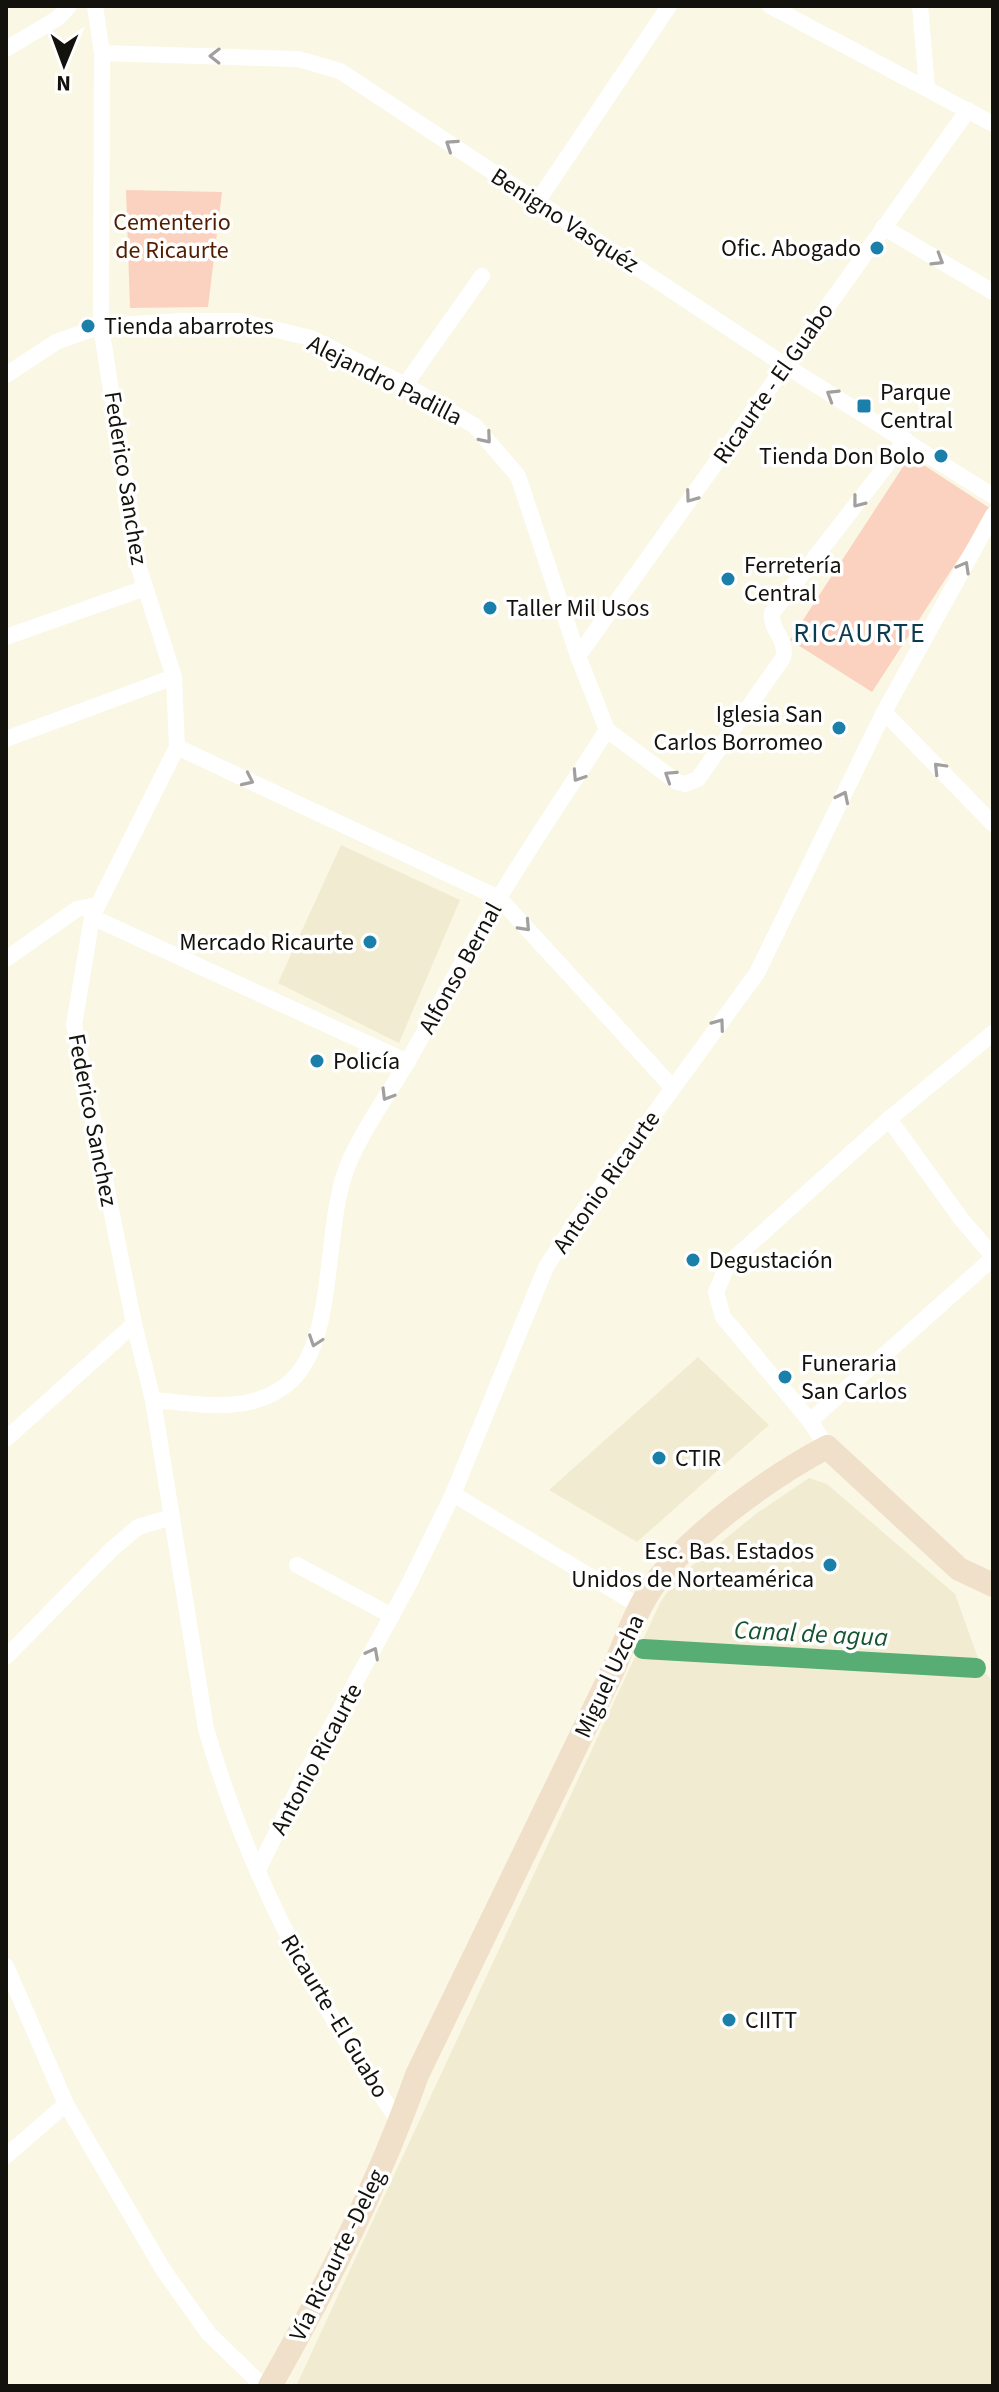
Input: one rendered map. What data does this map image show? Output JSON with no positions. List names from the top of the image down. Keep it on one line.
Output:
{"streets":{"main road":["Miguel Uzcha","Vía Ricaurte -Deleg"],"street":["Benigno Vasquéz","Alejandro Padilla","Ricaurte - El Guabo","Federico Sanchez","Alfonso Bernal","Antonio Ricaurte","Ricaurte -El Guabo"]},"crossings":[["Benigno Vasquéz","Ricaurte - El Guabo"],["Benigno Vasquéz","Federico Sanchez"],["Alejandro Padilla","Ricaurte - El Guabo"],["Alejandro Padilla","Federico Sanchez"],["Federico Sanchez","Alfonso Bernal"],["Federico Sanchez","Antonio Ricaurte"],["Federico Sanchez","Ricaurte -El Guabo"],["Miguel Uzcha","Ricaurte -El Guabo"],["Miguel Uzcha","Vía Ricaurte -Deleg"],["Ricaurte -El Guabo","Vía Ricaurte -Deleg"]],"one_way":["Benigno Vasquéz","Alejandro Padilla","Ricaurte - El Guabo","Alfonso Bernal","Antonio Ricaurte"],"districts":["RICAURTE"],"water":["Canal de agua"],"parks":["Cementerio de Ricaurte"],"places":{"other":["Ofic. Abogado","Tienda abarrotes","Tienda Don Bolo","Ferretería Central","Taller Mil Usos","Iglesia San Carlos Borromeo","Mercado Ricaurte","Policía","Degustación","Funeraria San Carlos","CTIR","Esc. Bas. Estados Unidos de Norteamérica","CIITT"],"transit":["Parque Central"]},"north":"bottom"}
